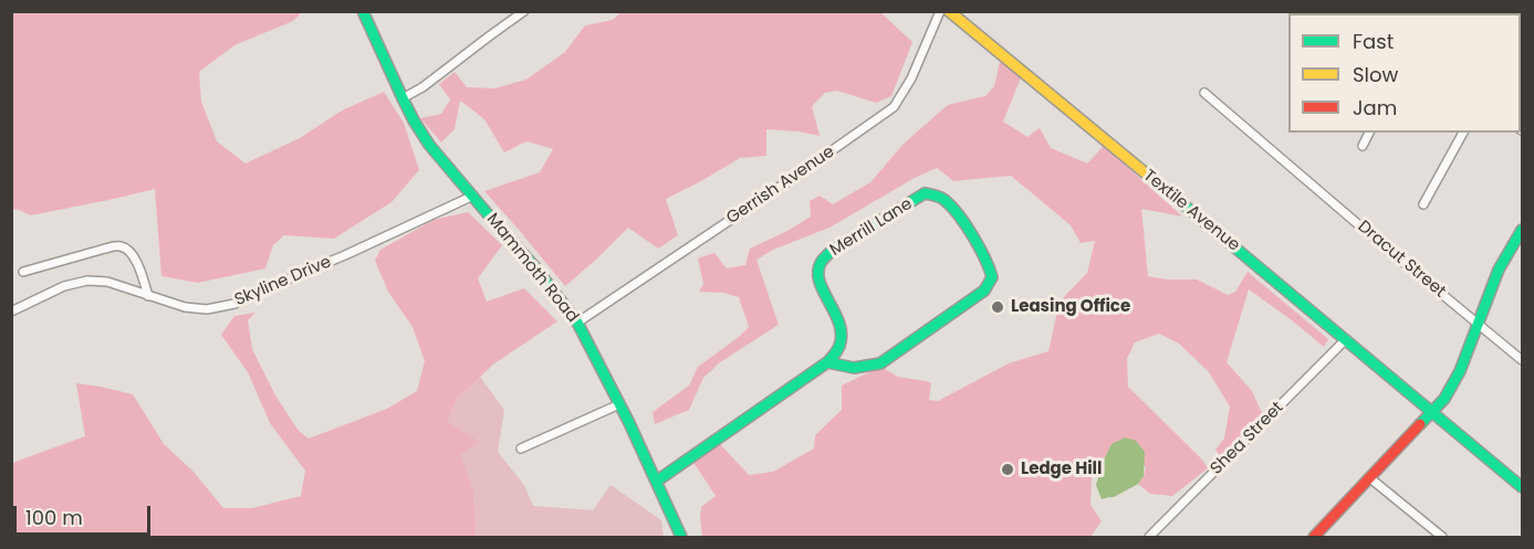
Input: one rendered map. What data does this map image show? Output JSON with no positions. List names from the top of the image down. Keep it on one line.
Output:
{"streets":{"main road":["Textile Avenue","Merrill Lane","Mammoth Road"],"street":["Gerrish Avenue","Dracut Street","Skyline Drive","Shea Street"]},"crossings":[["Gerrish Avenue","Mammoth Road"],["Textile Avenue","Shea Street"],["Merrill Lane","Mammoth Road"],["Mammoth Road","Skyline Drive"]],"places":["Leasing Office","Ledge Hill"],"legend":["Fast","Slow","Jam"],"scale_bar":"100 m"}
